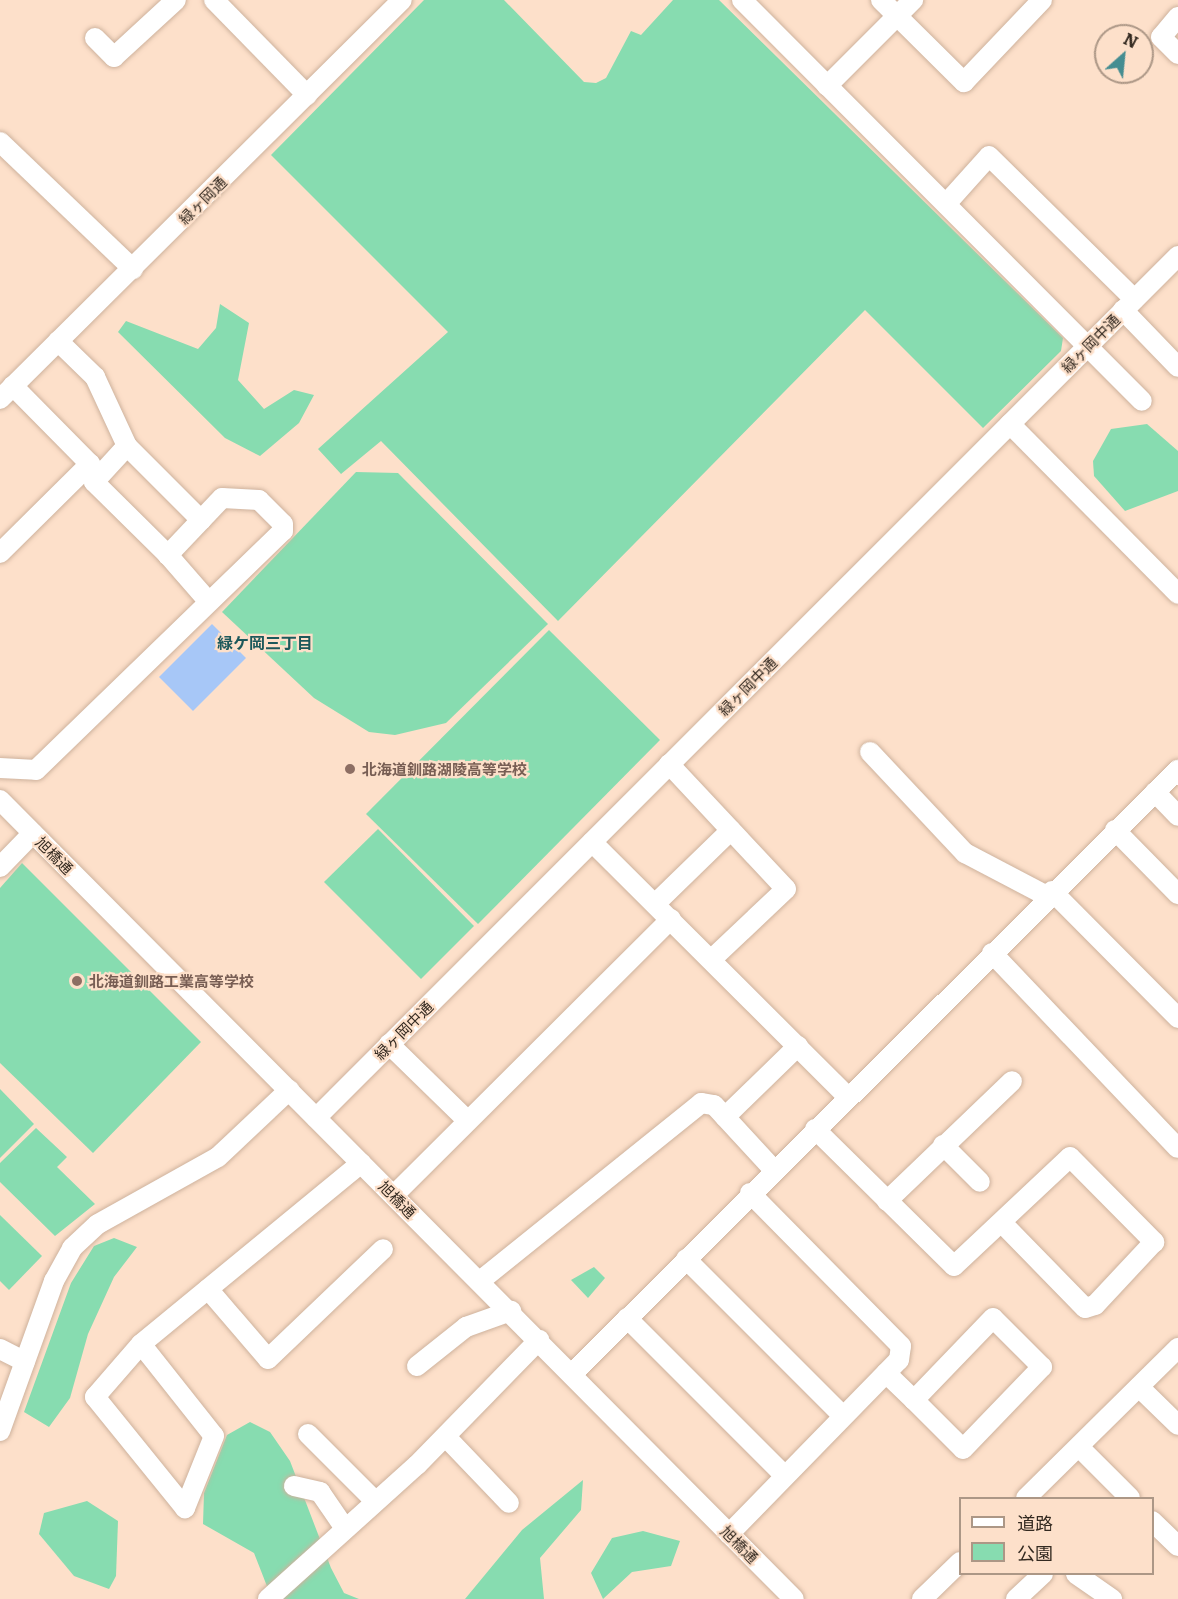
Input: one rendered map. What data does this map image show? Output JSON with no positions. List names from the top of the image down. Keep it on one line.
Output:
{"streets":{"street":["緑ヶ岡通","緑ヶ岡中通","旭橋通"]},"crossings":[["緑ヶ岡中通","旭橋通"]],"districts":["緑ケ岡三丁目"],"places":["北海道釧路湖陵高等学校","北海道釧路工業高等学校"],"legend":["道路","公園"],"north":"top right"}
